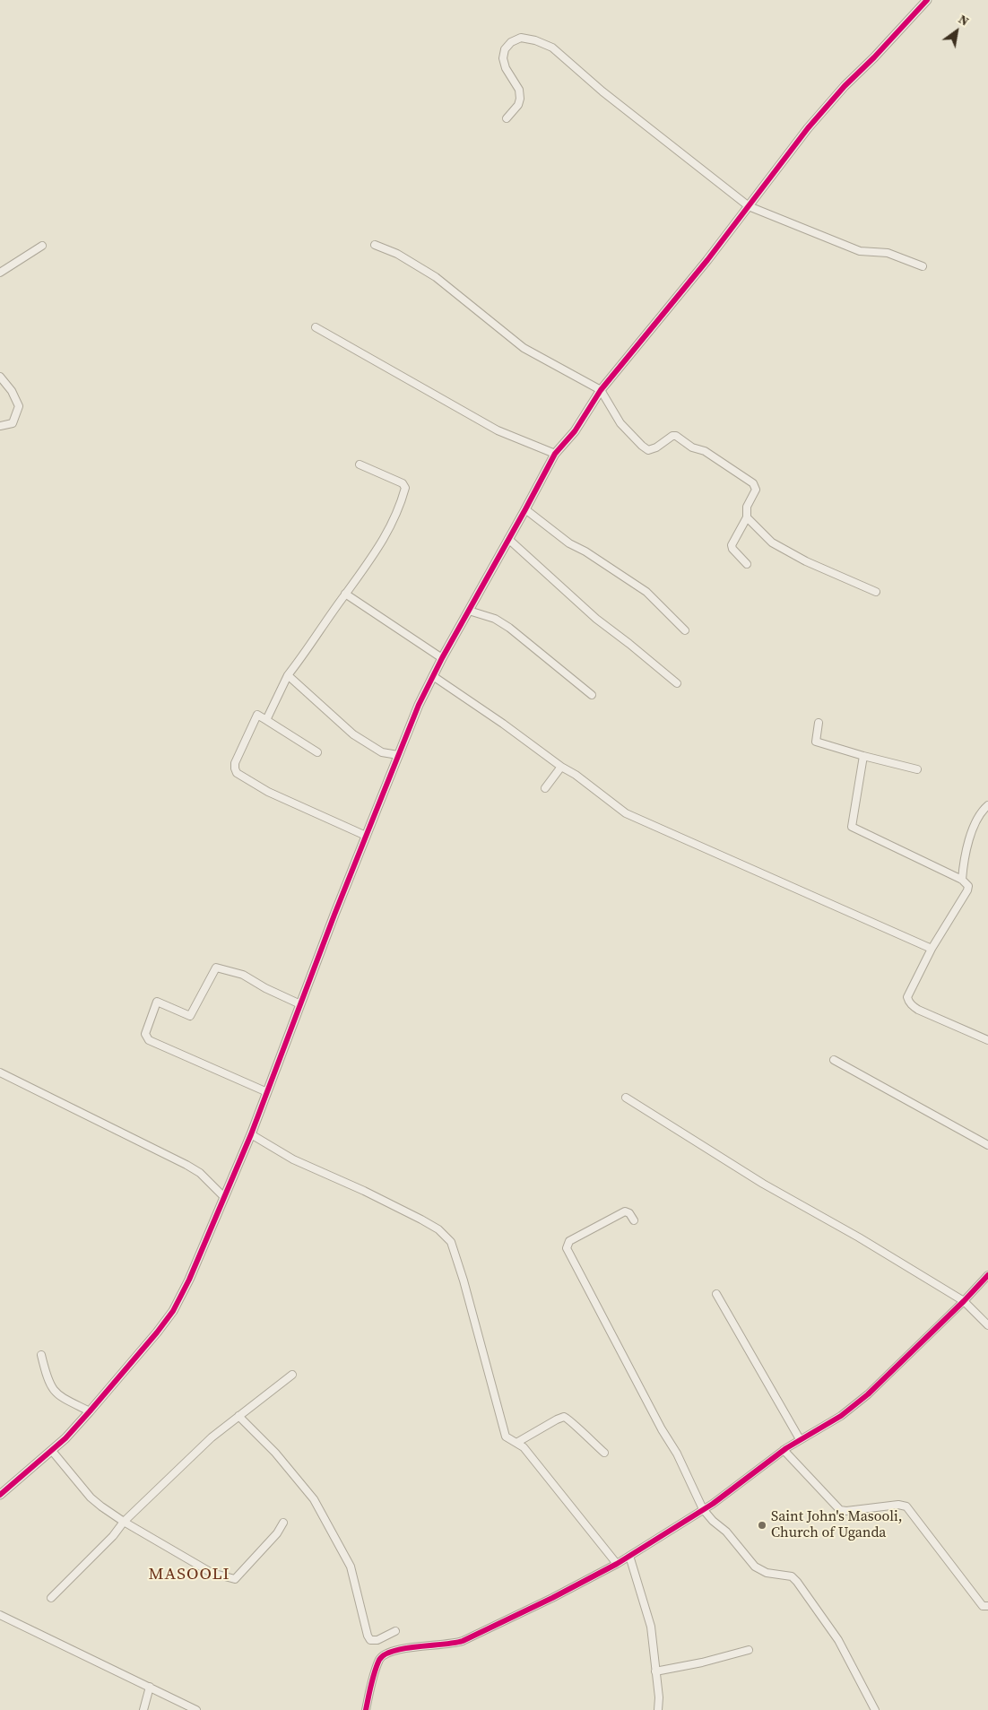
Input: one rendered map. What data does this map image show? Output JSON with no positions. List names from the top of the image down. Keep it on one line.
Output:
{"districts":["MASOOLI"],"places":["Saint John's Masooli, Church of Uganda"],"north":"top right"}
